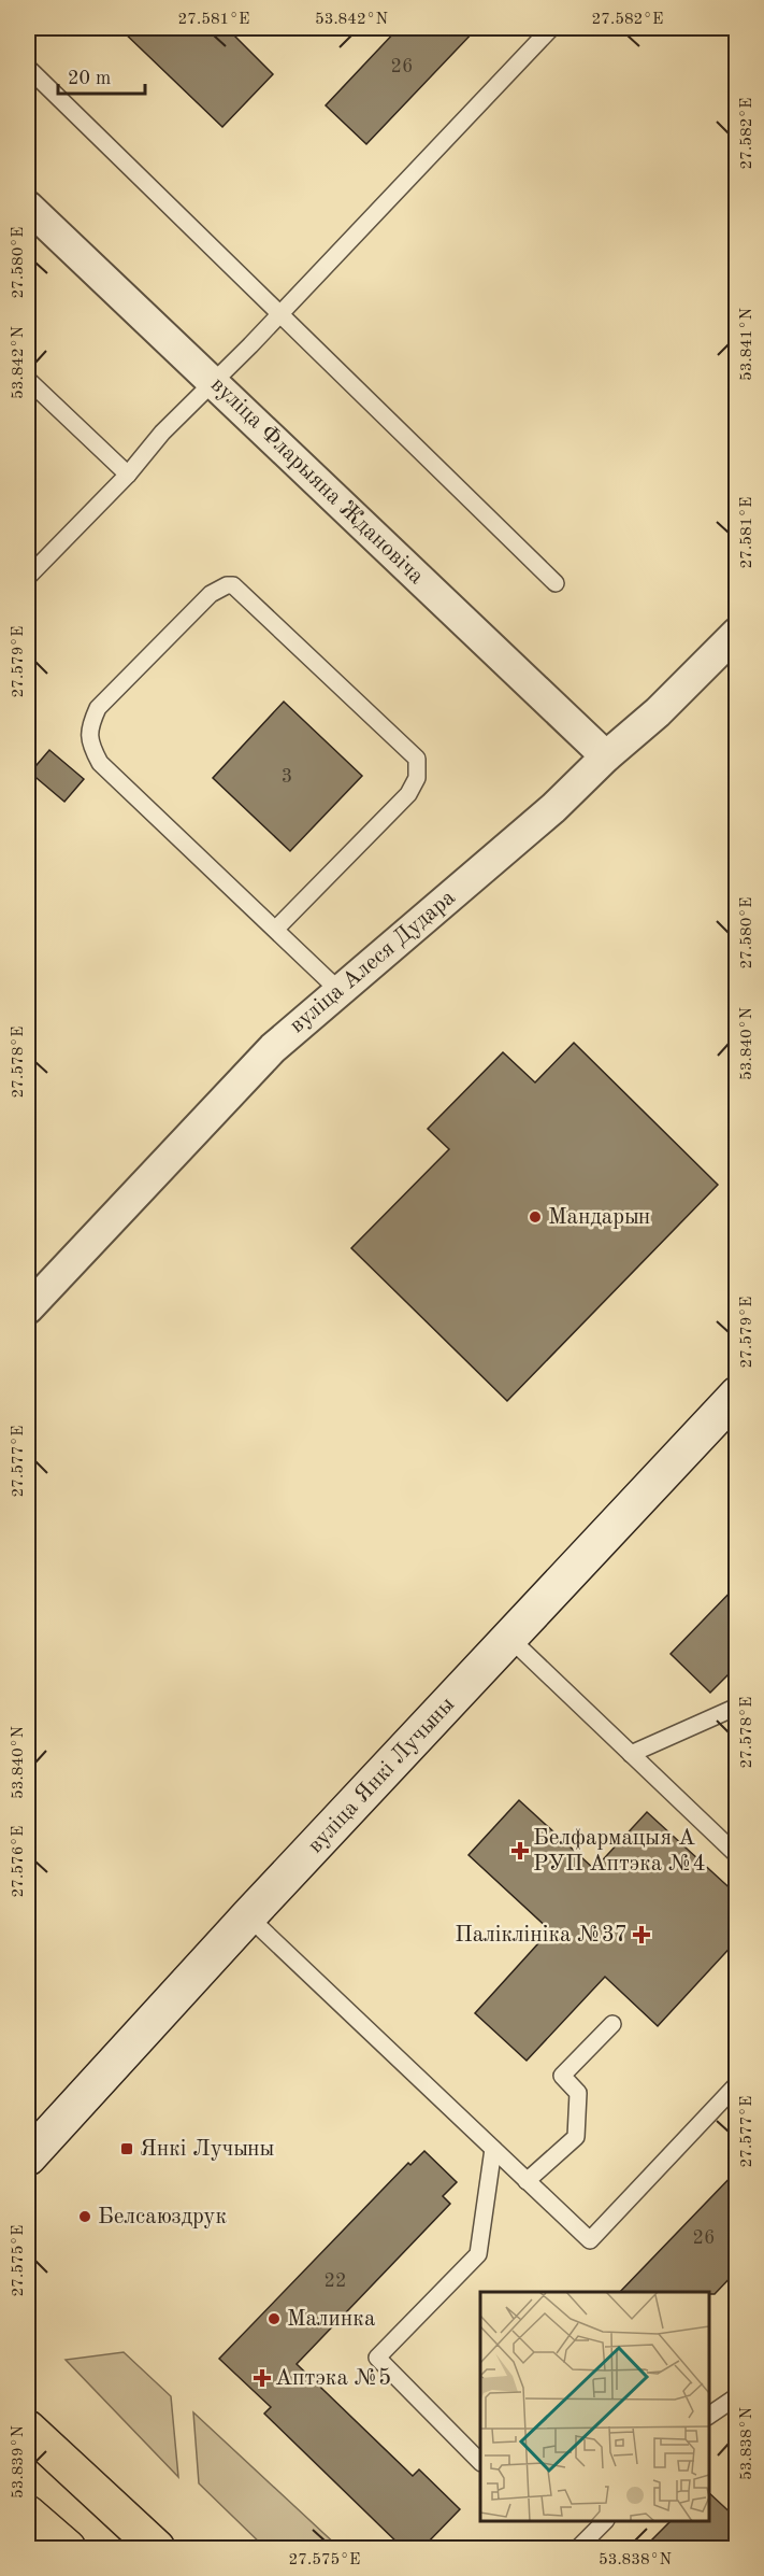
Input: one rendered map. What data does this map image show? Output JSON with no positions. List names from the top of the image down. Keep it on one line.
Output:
{"streets":{"main road":["вуліца Янкі Лучыны"],"street":["вуліца Фларыяна Ждановіча","вуліца Алеся Дудара"]},"crossings":[["вуліца Фларыяна Ждановіча","вуліца Алеся Дудара"]],"places":{"other":["Мандарын","Белсаюздрук","Малинка"],"health":["Белфармацыя А РУП Аптэка №4","Паліклініка №37","Аптэка №5"],"transit":["Янкі Лучыны"]},"house_numbers":["26","3","26","22"],"scale_bar":"20 m","coordinates":["27.581°E","53.842°N","27.582°E","27.580°E","53.841°N","27.579°E","53.840°N","27.578°E","27.577°E","27.576°E","27.575°E","53.838°N","53.839°N"]}
